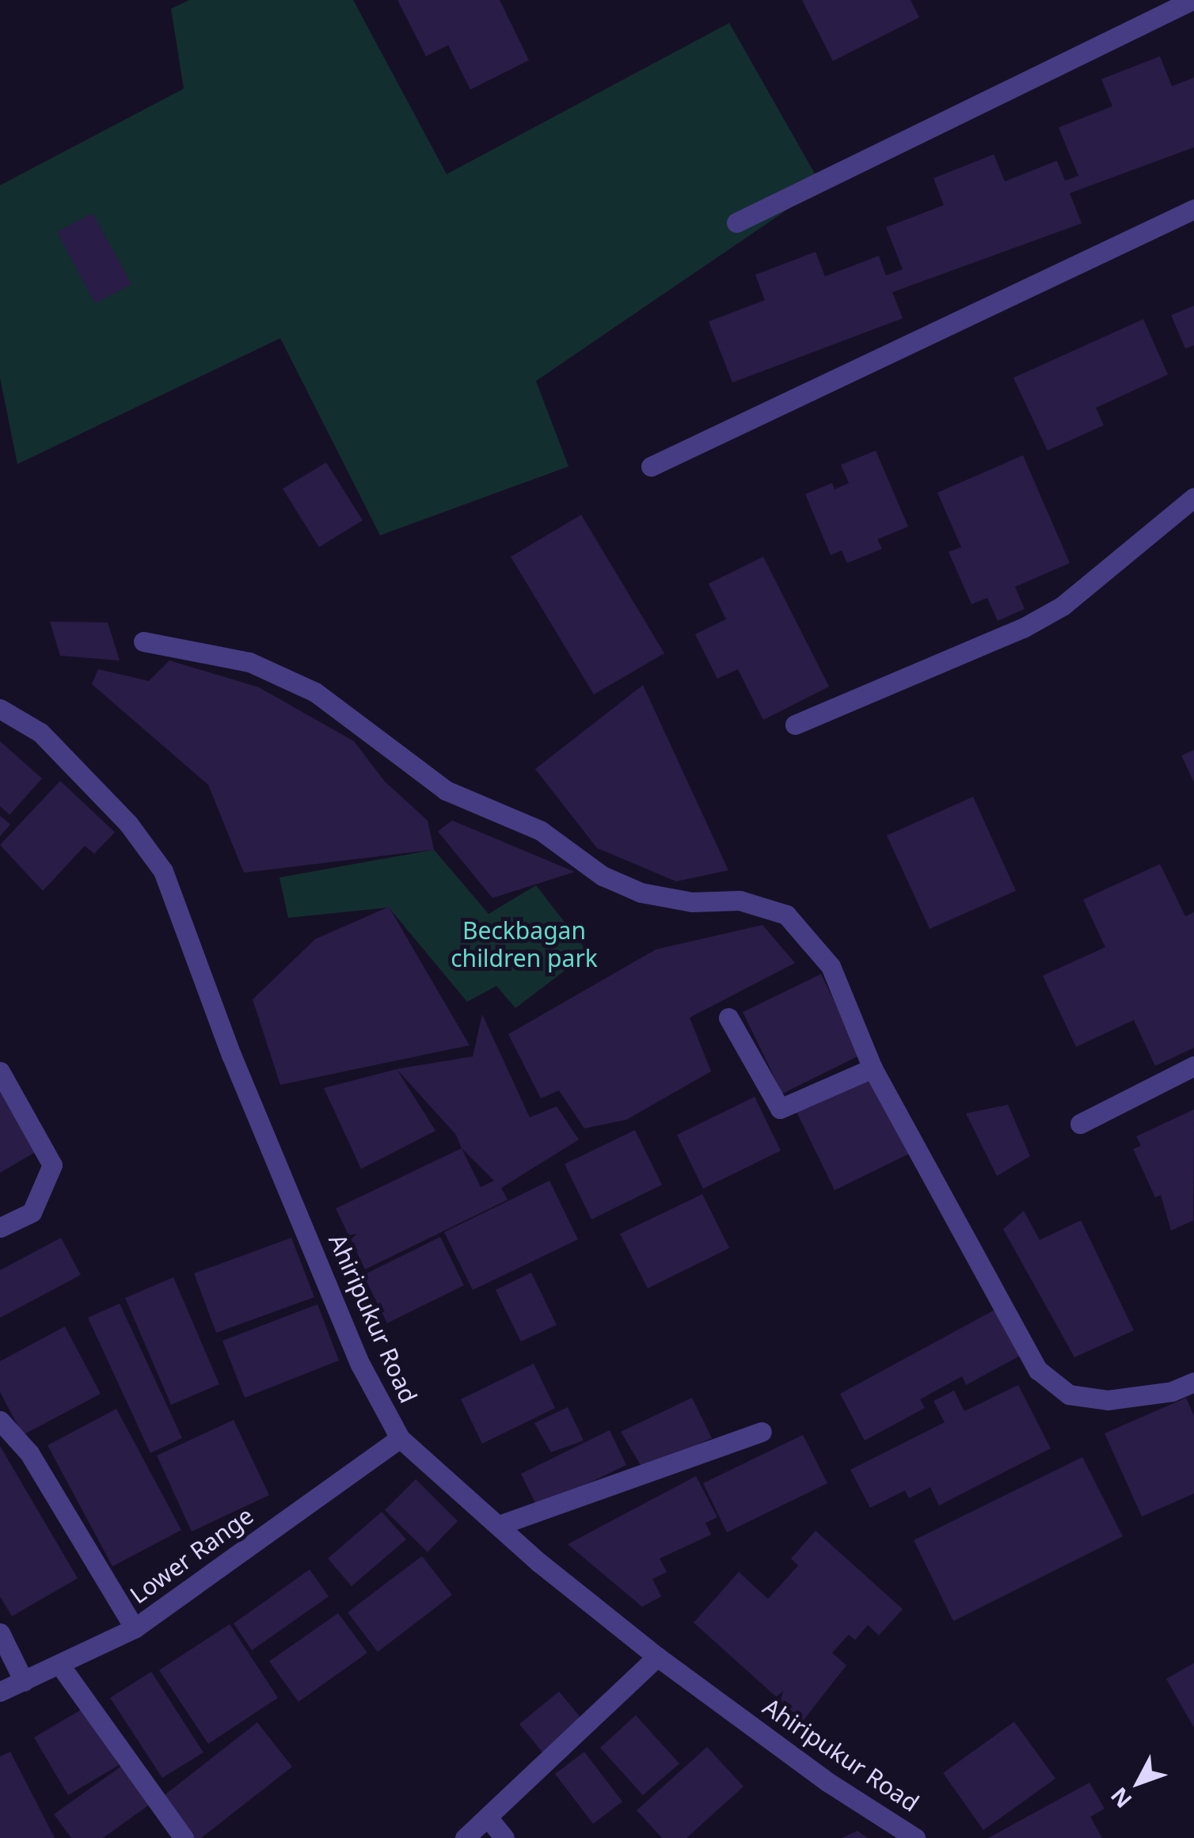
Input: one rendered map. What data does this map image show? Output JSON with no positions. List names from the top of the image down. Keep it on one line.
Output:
{"streets":{"street":["Ahiripukur Road","Lower Range"]},"crossings":[["Ahiripukur Road","Lower Range"]],"parks":["Beckbagan children park"],"north":"bottom left"}
